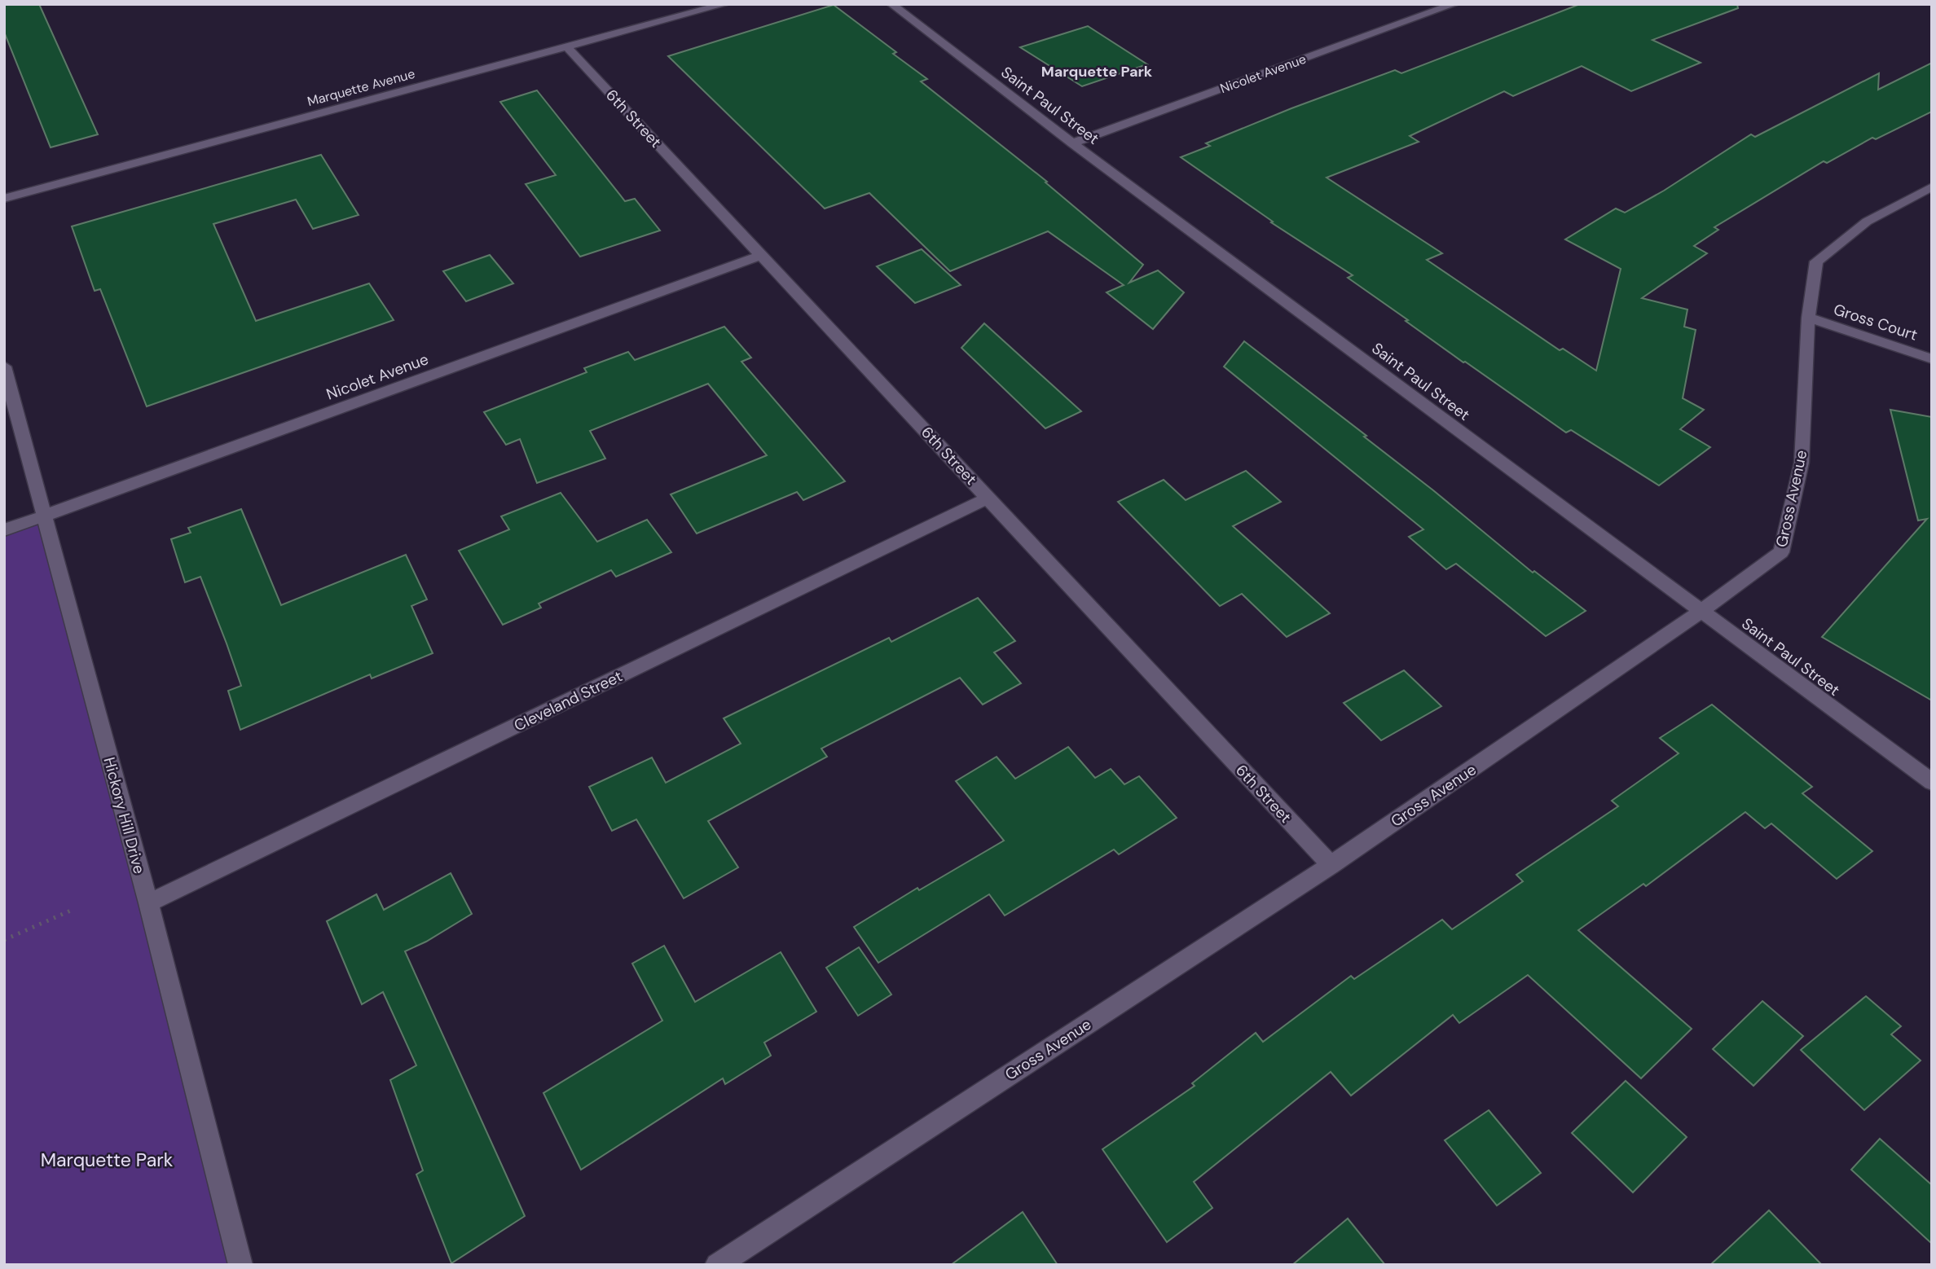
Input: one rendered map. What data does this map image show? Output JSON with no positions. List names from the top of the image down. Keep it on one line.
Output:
{"streets":{"street":["Nicolet Avenue","Marquette Avenue","Saint Paul Street","6th Street","Gross Court","Gross Avenue","Cleveland Street","Hickory Hill Drive"]},"crossings":[["Nicolet Avenue","Saint Paul Street"],["Nicolet Avenue","6th Street"],["Nicolet Avenue","Hickory Hill Drive"],["Marquette Avenue","6th Street"],["Saint Paul Street","Gross Avenue"],["6th Street","Gross Avenue"],["6th Street","Cleveland Street"],["Gross Court","Gross Avenue"],["Cleveland Street","Hickory Hill Drive"]],"districts":["Marquette Park"],"parks":["Marquette Park"]}
